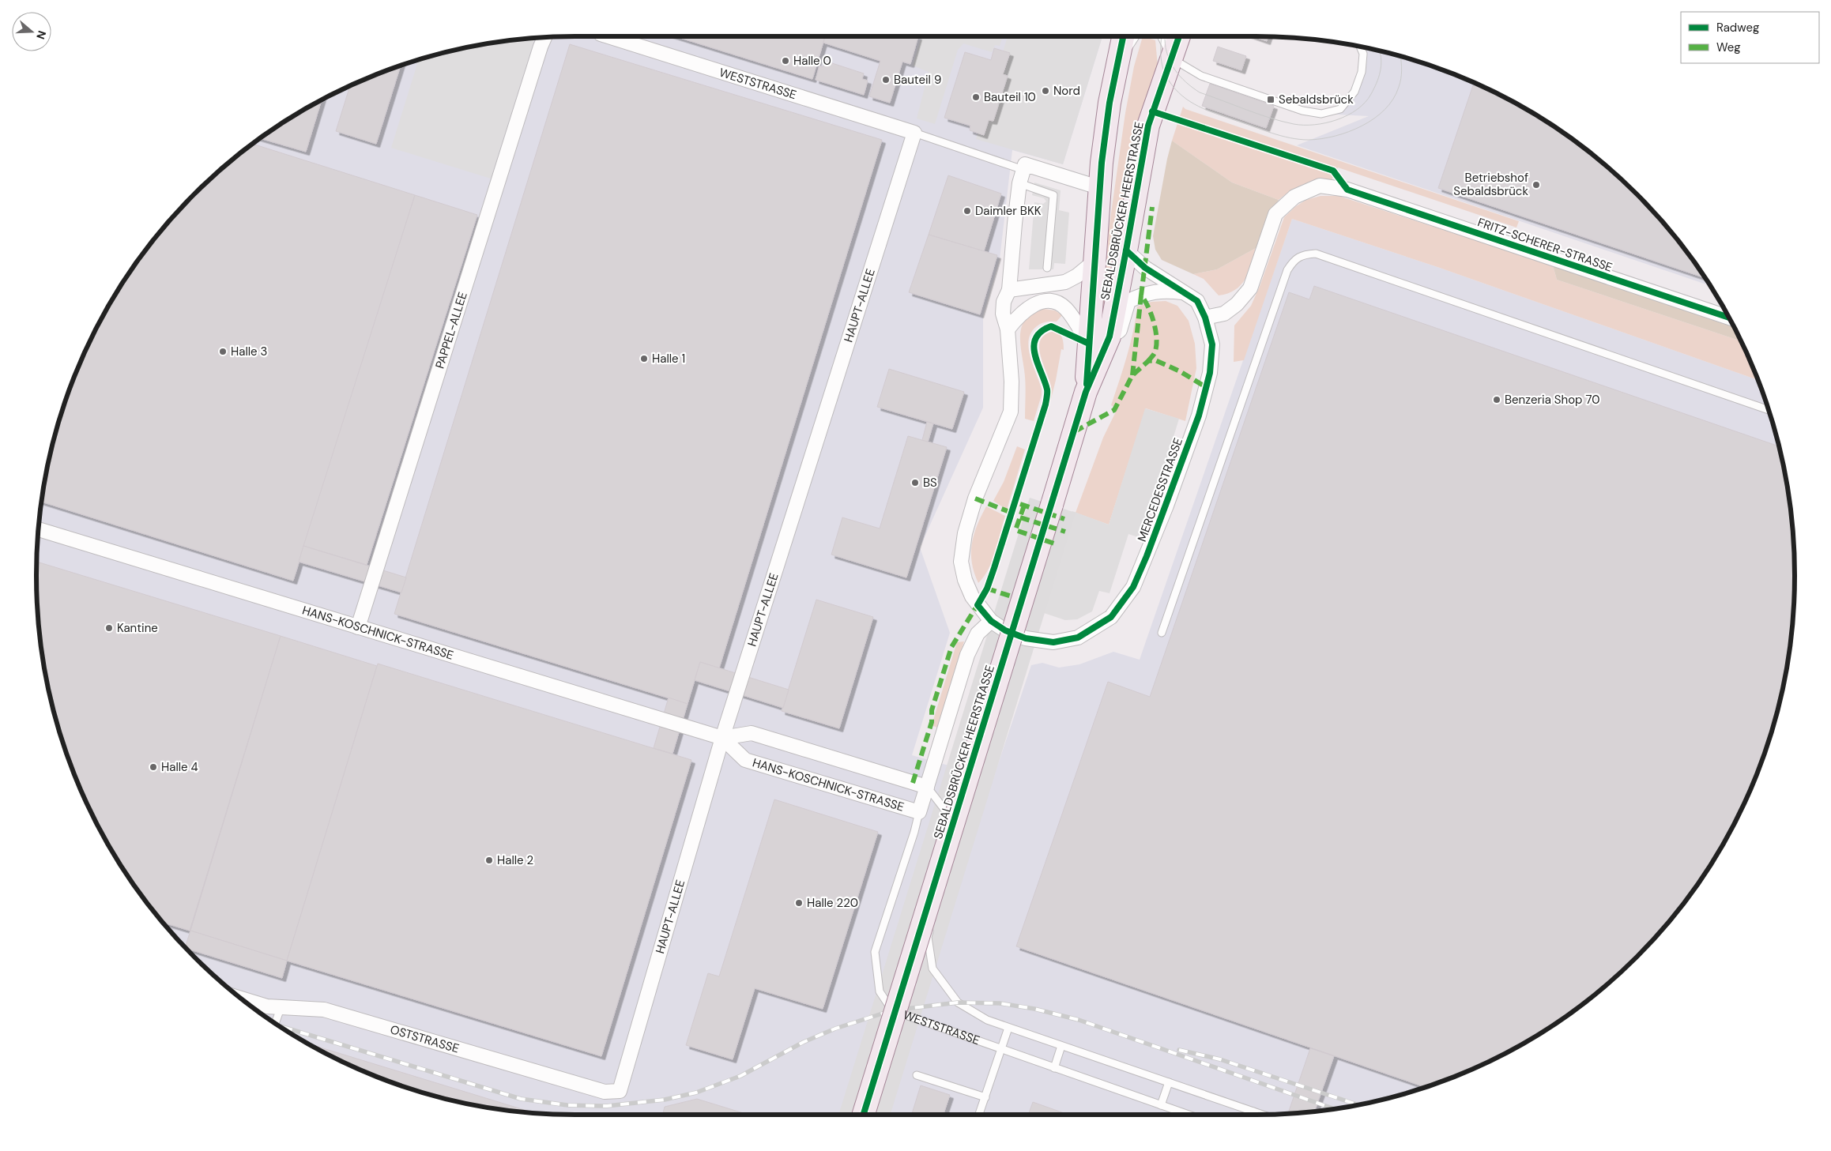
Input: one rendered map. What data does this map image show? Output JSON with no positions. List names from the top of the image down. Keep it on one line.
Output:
{"streets":{"main road":["SEBALDSBRÜCKER HEERSTRASSE"],"street":["WESTSTRASSE","FRITZ-SCHERER-STRASSE","HAUPT-ALLEE","PAPPEL-ALLEE","MERCEDESSTRASSE","HANS-KOSCHNICK-STRASSE","OSTSTRASSE"]},"crossings":[["WESTSTRASSE","HAUPT-ALLEE"],["WESTSTRASSE","HANS-KOSCHNICK-STRASSE"],["SEBALDSBRÜCKER HEERSTRASSE","MERCEDESSTRASSE"],["FRITZ-SCHERER-STRASSE","MERCEDESSTRASSE"],["HAUPT-ALLEE","HANS-KOSCHNICK-STRASSE"],["HAUPT-ALLEE","OSTSTRASSE"],["PAPPEL-ALLEE","HANS-KOSCHNICK-STRASSE"]],"places":{"other":["Halle 0","Bauteil 9","Nord","Bauteil 10","Betriebshof Sebaldsbrück","Daimler BKK","Halle 3","Halle 1","Benzeria Shop 70","BS","Kantine","Halle 4","Halle 2","Halle 220"],"transit":["Sebaldsbrück"]},"legend":["Radweg","Weg"],"north":"right"}
